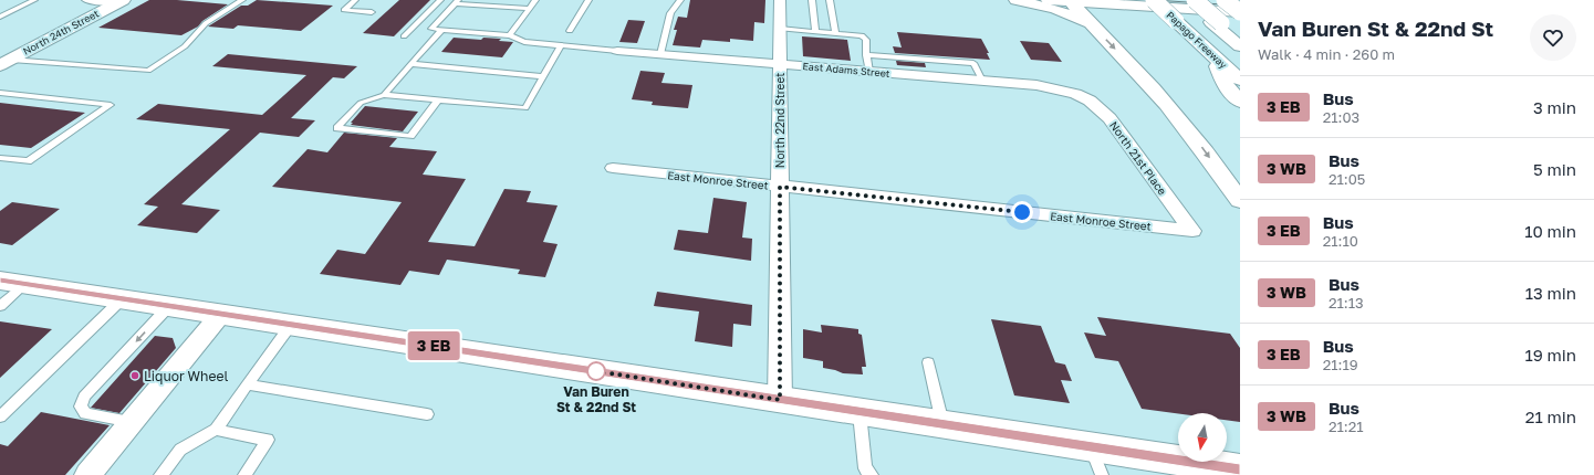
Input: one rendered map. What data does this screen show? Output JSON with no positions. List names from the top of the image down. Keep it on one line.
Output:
{"streets":{"main road":["North 24th Street","Papago Freeway"],"street":["East Adams Street","North 22nd Street","North 21st Place","East Monroe Street"]},"crossings":[["East Adams Street","North 22nd Street"],["East Adams Street","North 21st Place"],["North 22nd Street","East Monroe Street"],["North 21st Place","East Monroe Street"]],"places":["Van Buren St & 22nd St","Liquor Wheel"],"north":"bottom","page":{"on_map":"3 EB","heading":["Van Buren St & 22nd St","Walk · 4 min · 260 m"],"list":[{"mark":"3 EB","name":"Bus","note":"21:03","value":"3 min"},{"mark":"3 WB","name":"Bus","note":"21:05","value":"5 min"},{"mark":"3 EB","name":"Bus","note":"21:10","value":"10 min"},{"mark":"3 WB","name":"Bus","note":"21:13","value":"13 min"},{"mark":"3 EB","name":"Bus","note":"21:19","value":"19 min"},{"mark":"3 WB","name":"Bus","note":"21:21","value":"21 min"}]}}
